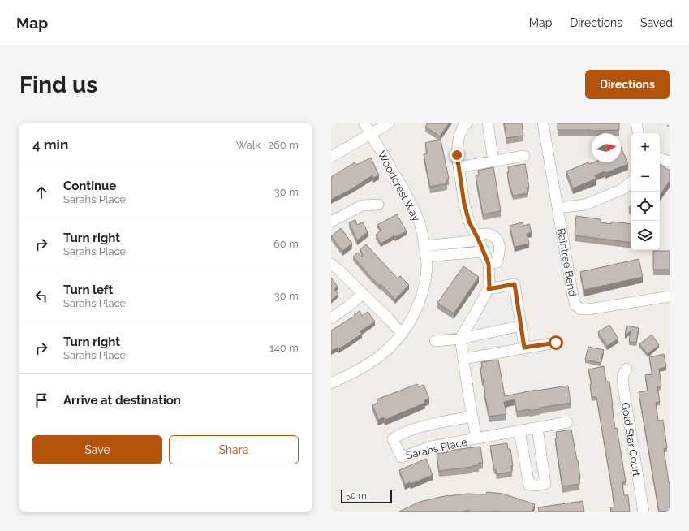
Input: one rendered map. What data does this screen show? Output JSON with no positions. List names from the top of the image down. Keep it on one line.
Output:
{"streets":{"street":["Woodcrest Way","Raintree Bend","Gold Star Court","Sarahs Place"]},"scale_bar":"50 m","north":"right","page":{"header":"Map","nav":["Map","Directions","Saved"],"buttons":["Directions",["Save","Share"]],"title":"Find us","heading":["4 min","Walk · 260 m"],"map_buttons":["+","−"],"list":[["Continue","Sarahs Place","30 m"],["Turn right","Sarahs Place","60 m"],["Turn left","Sarahs Place","30 m"],["Turn right","Sarahs Place","140 m"],"Arrive at destination"],"scale":"50 m"}}
